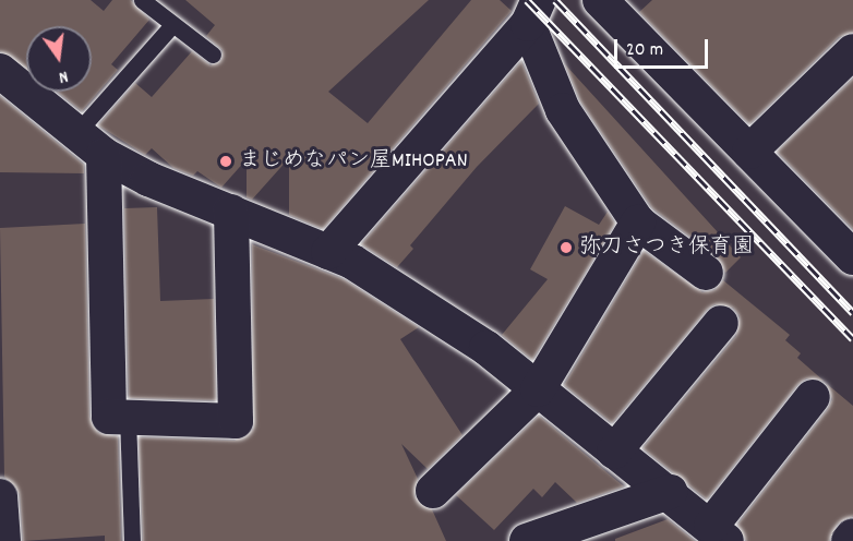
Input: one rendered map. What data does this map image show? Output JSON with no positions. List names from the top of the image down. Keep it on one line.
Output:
{"places":["まじめなパン屋MIHOPAN","弥刀さつき保育園"],"scale_bar":"20 m","north":"bottom"}
